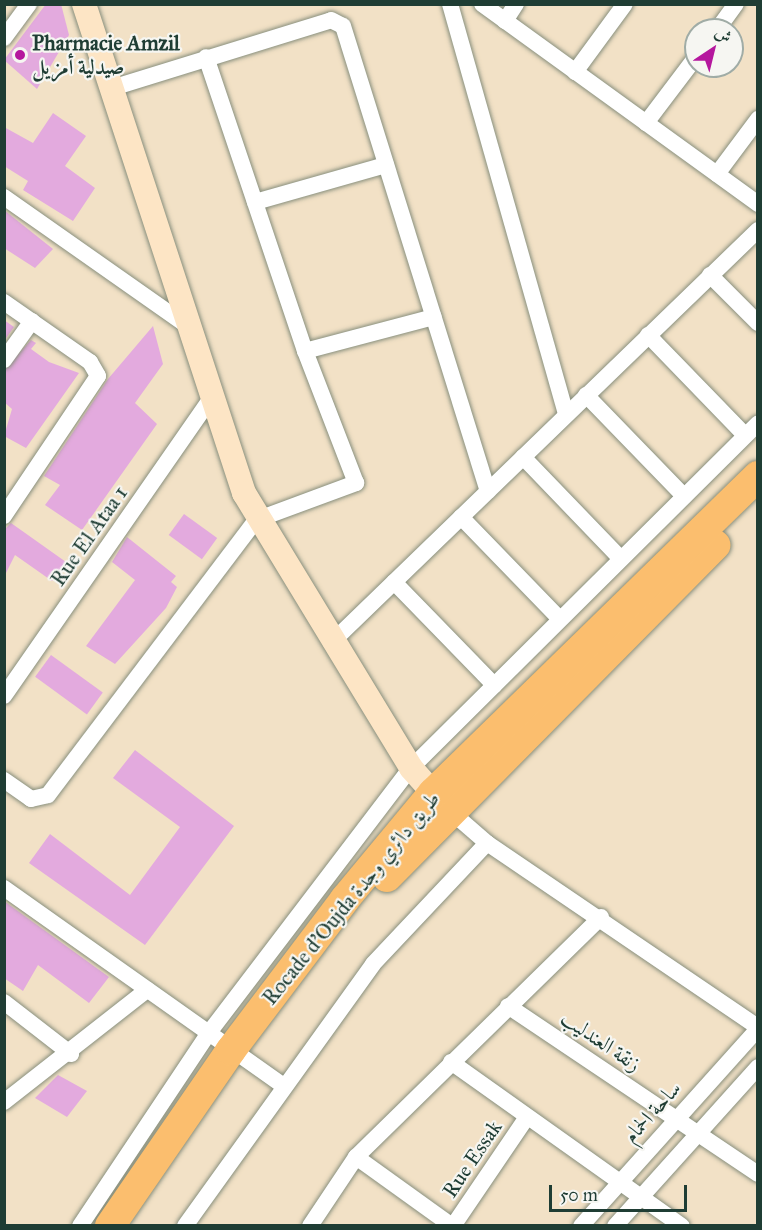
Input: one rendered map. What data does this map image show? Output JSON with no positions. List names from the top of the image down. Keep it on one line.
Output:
{"streets":{"highway":["Rocade d'Oujda طريق دائري وجدة"],"street":["Rue El Ataa 1","زنقة العندليب","ساحة الحمام","Rue Essak"]},"crossings":[["زنقة العندليب","ساحة الحمام"]],"places":["Pharmacie Amzil صيدلية أمزيل"],"scale_bar":"50 m","north":"top right"}
